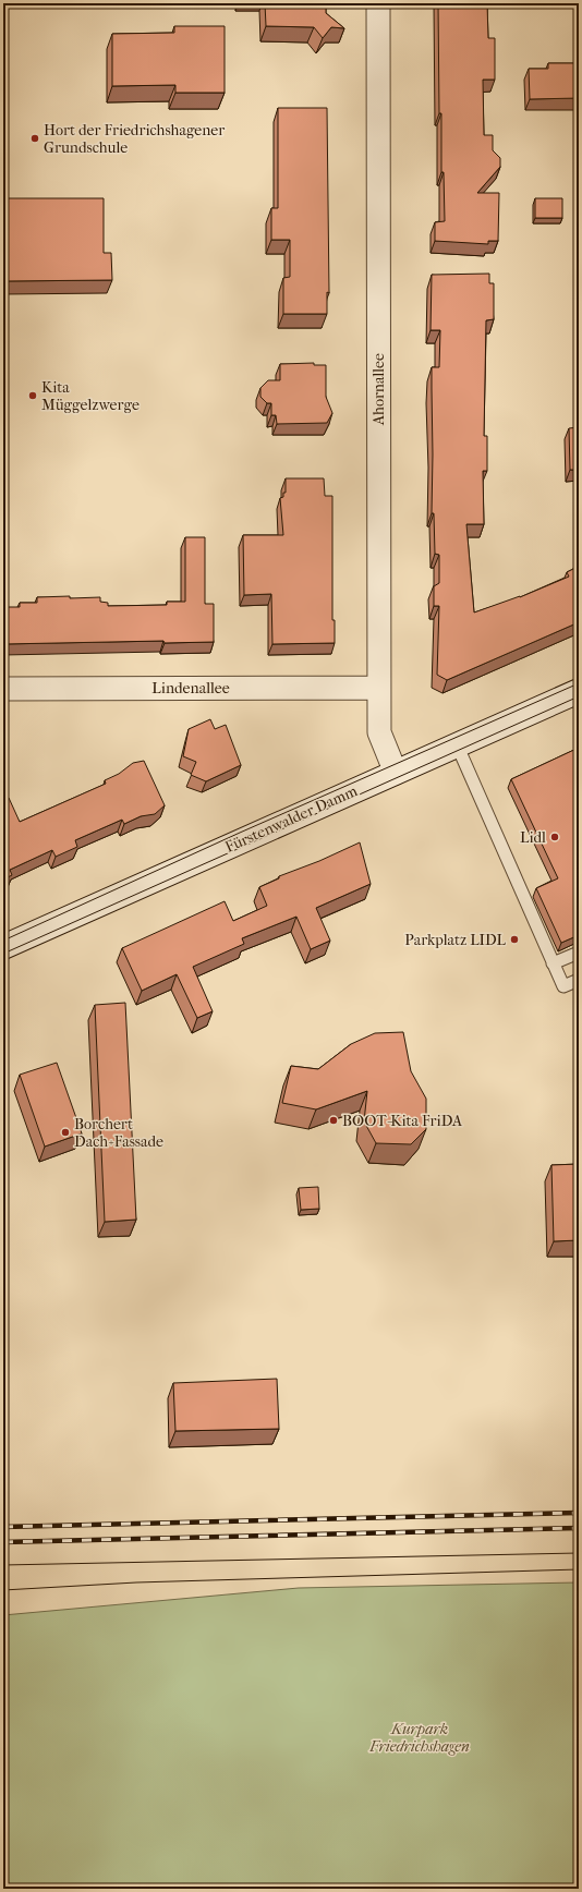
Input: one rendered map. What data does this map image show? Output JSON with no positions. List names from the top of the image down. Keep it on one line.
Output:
{"streets":{"main road":["Fürstenwalder Damm"],"street":["Ahornallee","Lindenallee"]},"crossings":[["Ahornallee","Lindenallee"],["Ahornallee","Fürstenwalder Damm"]],"parks":["Kurpark Friedrichshagen"],"places":["Hort der Friedrichshagener Grundschule","Kita Müggelzwerge","Lidl","Parkplatz LIDL","BOOT-Kita FriDA","Borchert Dach+Fassade"]}
